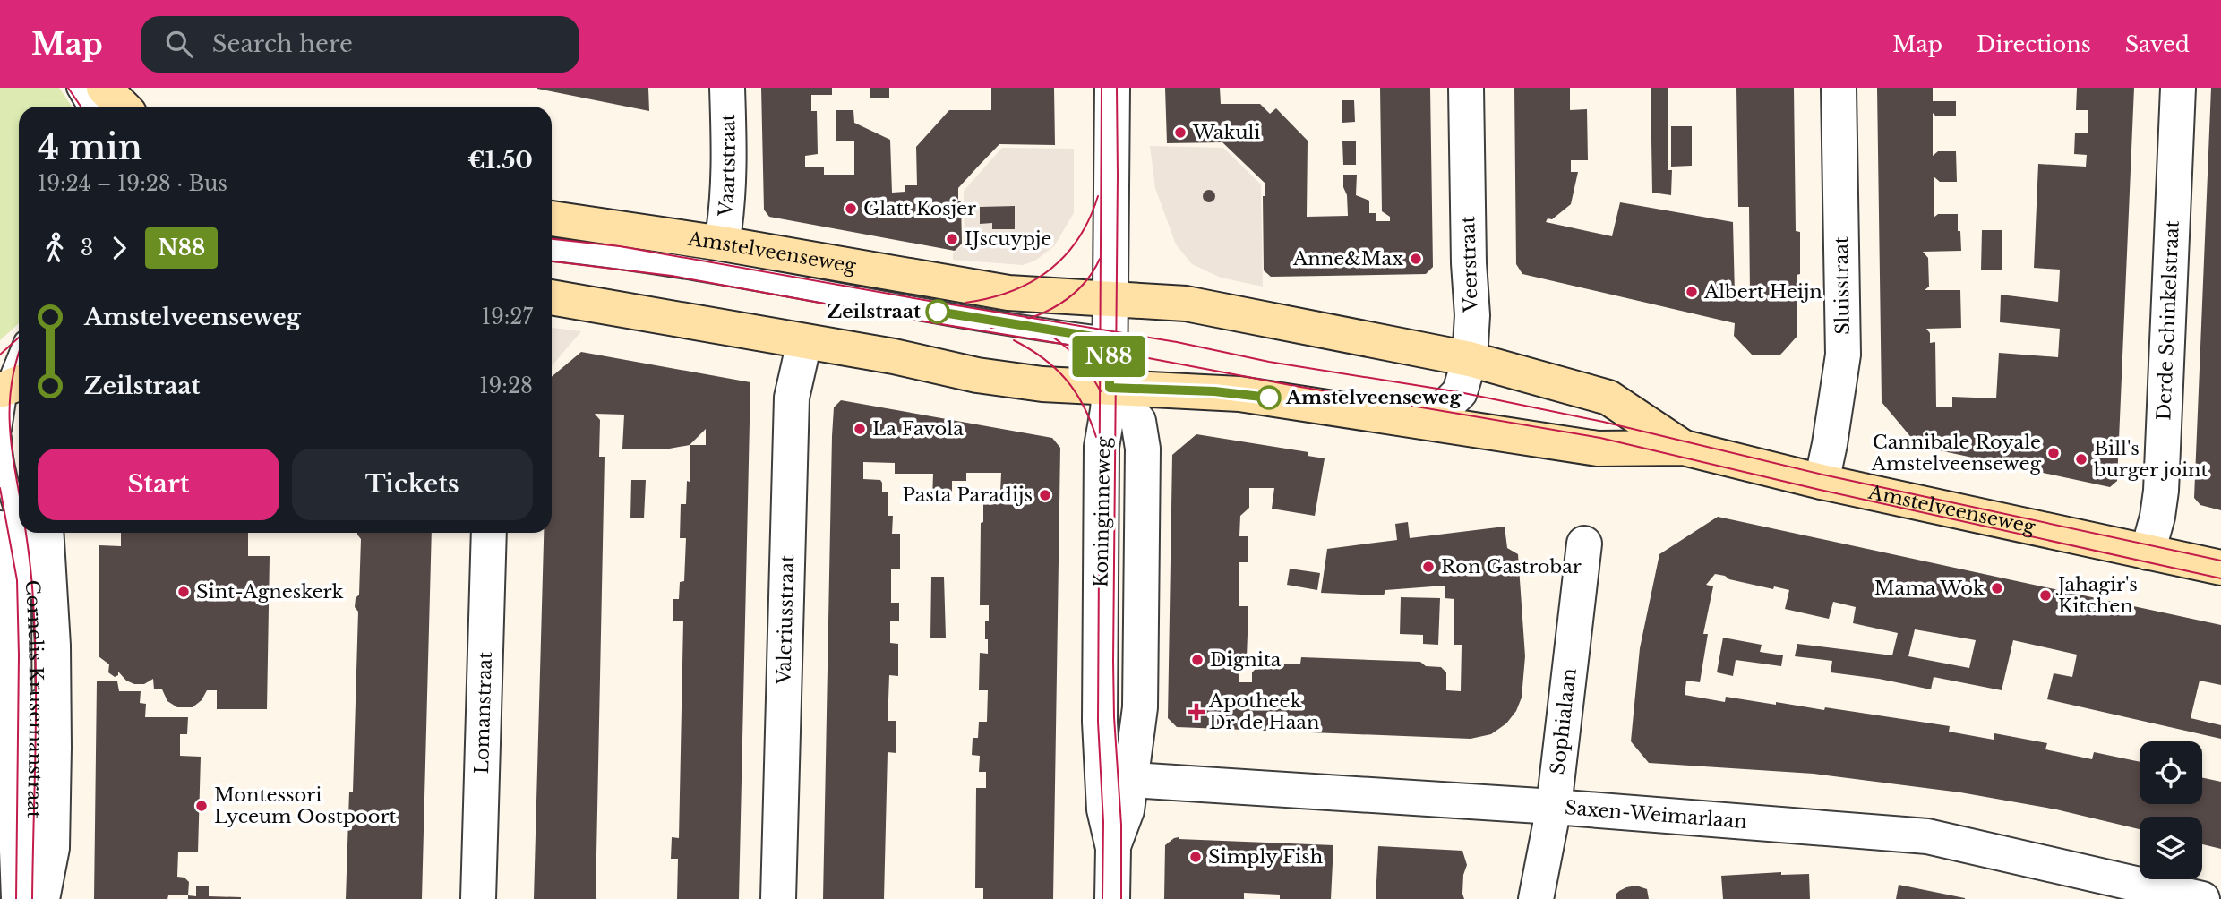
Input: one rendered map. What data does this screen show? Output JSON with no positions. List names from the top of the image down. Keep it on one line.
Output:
{"streets":{"main road":["Amstelveenseweg"],"street":["Vaartstraat","Veerstraat","Sluisstraat","Derde Schinkelstraat","Koninginneweg","Valeriusstraat","Cornelis Krusemanstraat","Lomanstraat","Sophialaan","Saxen-Weimarlaan"]},"crossings":[["Vaartstraat","Amstelveenseweg"],["Amstelveenseweg","Veerstraat"],["Amstelveenseweg","Sluisstraat"],["Amstelveenseweg","Derde Schinkelstraat"],["Amstelveenseweg","Koninginneweg"],["Amstelveenseweg","Valeriusstraat"],["Koninginneweg","Saxen-Weimarlaan"],["Sophialaan","Saxen-Weimarlaan"]],"places":{"other":["Wakuli","Glatt Kosjer","IJscuypje","Anne&Max","Albert Heijn","Zeilstraat","Amstelveenseweg","La Favola","Cannibale Royale Amstelveenseweg","Bill's burger joint","Pasta Paradijs","Ron Gastrobar","Mama Wok","Sint-Agneskerk","Jahagir's Kitchen","Dignita","Montessori Lyceum Oostpoort","Simply Fish"],"health":["Apotheek Dr de Haan"]},"lines":["bus line N88"],"page":{"header":"Map","search":"Search here","nav":["Map","Directions","Saved"],"on_map":"N88","heading":["4 min","19:24 – 19:28 · Bus","€1.50"],"legs":["3","N88"],"list":[{"name":"Amstelveenseweg","value":"19:27"},{"name":"Zeilstraat","value":"19:28"}],"buttons":["Start","Tickets"]}}
